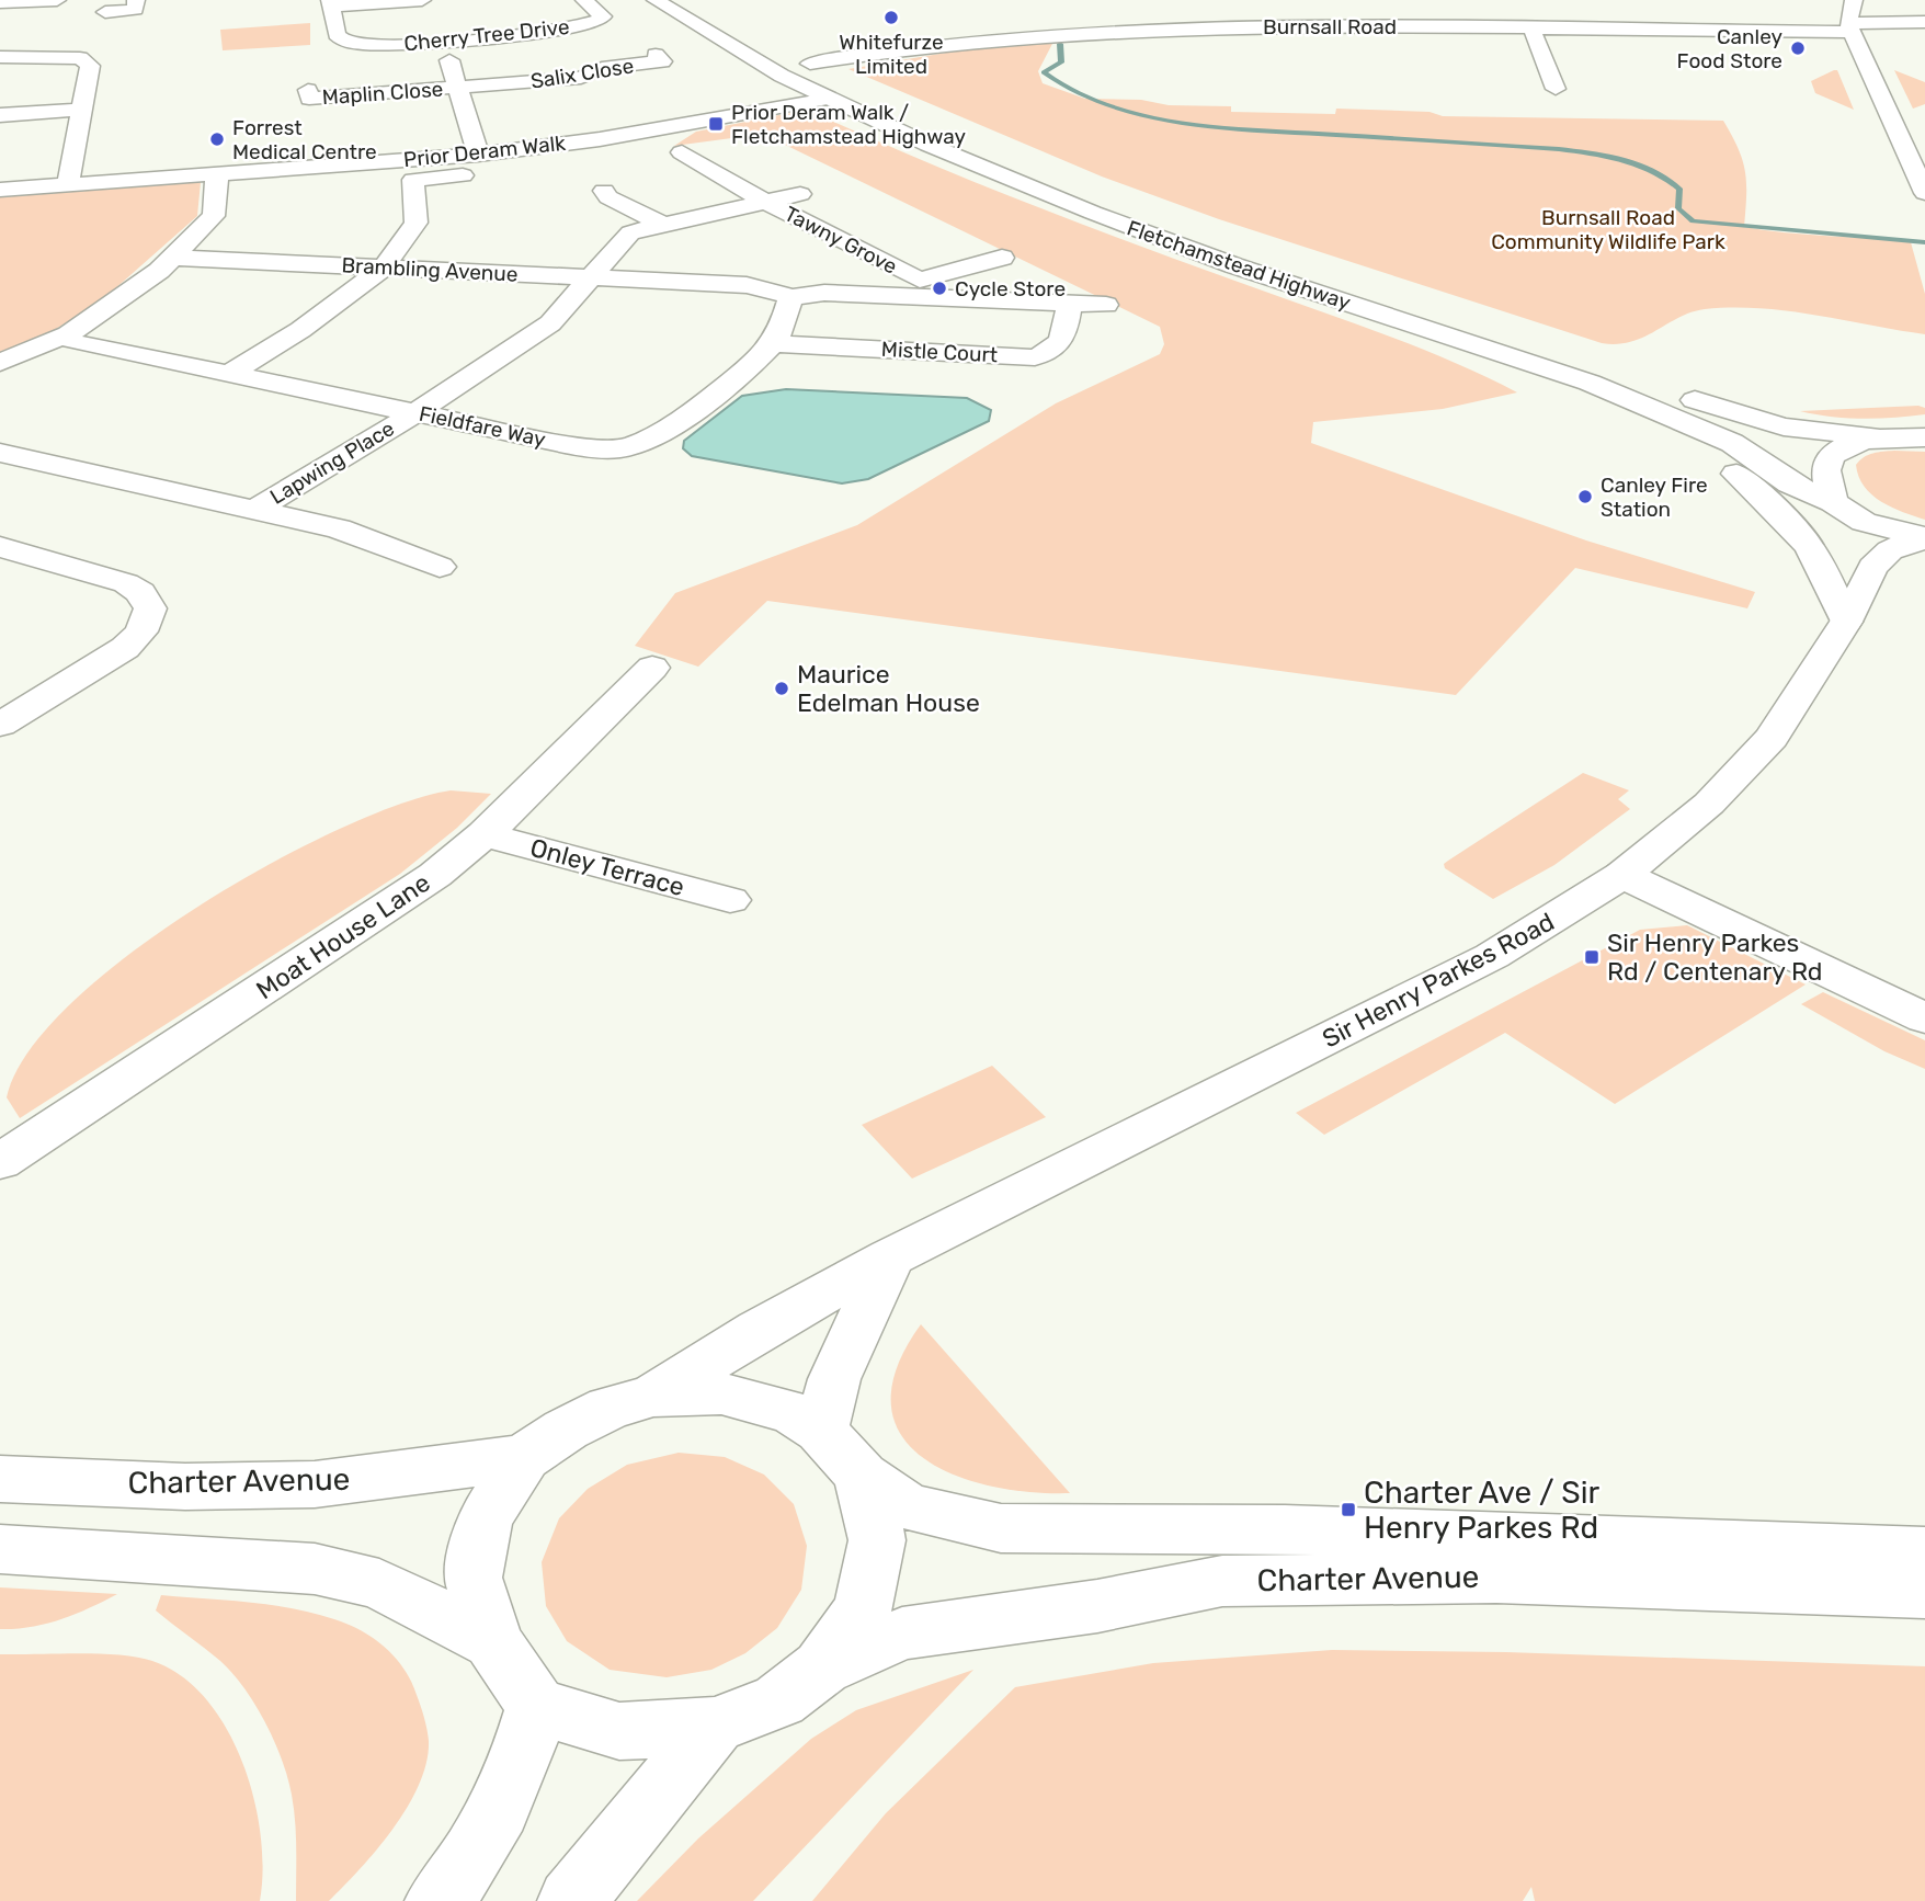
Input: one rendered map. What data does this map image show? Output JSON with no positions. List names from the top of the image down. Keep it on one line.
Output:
{"streets":{"main road":["Burnsall Road","Cherry Tree Drive","Salix Close","Maplin Close","Prior Deram Walk","Tawny Grove","Fletchamstead Highway","Brambling Avenue","Mistle Court","Fieldfare Way","Lapwing Place","Onley Terrace","Moat House Lane","Sir Henry Parkes Road","Charter Avenue"]},"crossings":[["Burnsall Road","Fletchamstead Highway"],["Salix Close","Maplin Close"],["Prior Deram Walk","Fletchamstead Highway"],["Tawny Grove","Brambling Avenue"],["Tawny Grove","Lapwing Place"],["Brambling Avenue","Fieldfare Way"],["Brambling Avenue","Lapwing Place"],["Mistle Court","Fieldfare Way"],["Fieldfare Way","Lapwing Place"],["Onley Terrace","Moat House Lane"]],"parks":["Burnsall Road Community Wildlife Park"],"places":{"other":["Whitefurze Limited","Canley Food Store","Forrest Medical Centre","Cycle Store","Canley Fire Station","Maurice Edelman House"],"transit":["Prior Deram Walk / Fletchamstead Highway","Sir Henry Parkes Rd / Centenary Rd","Charter Ave / Sir Henry Parkes Rd"]}}
